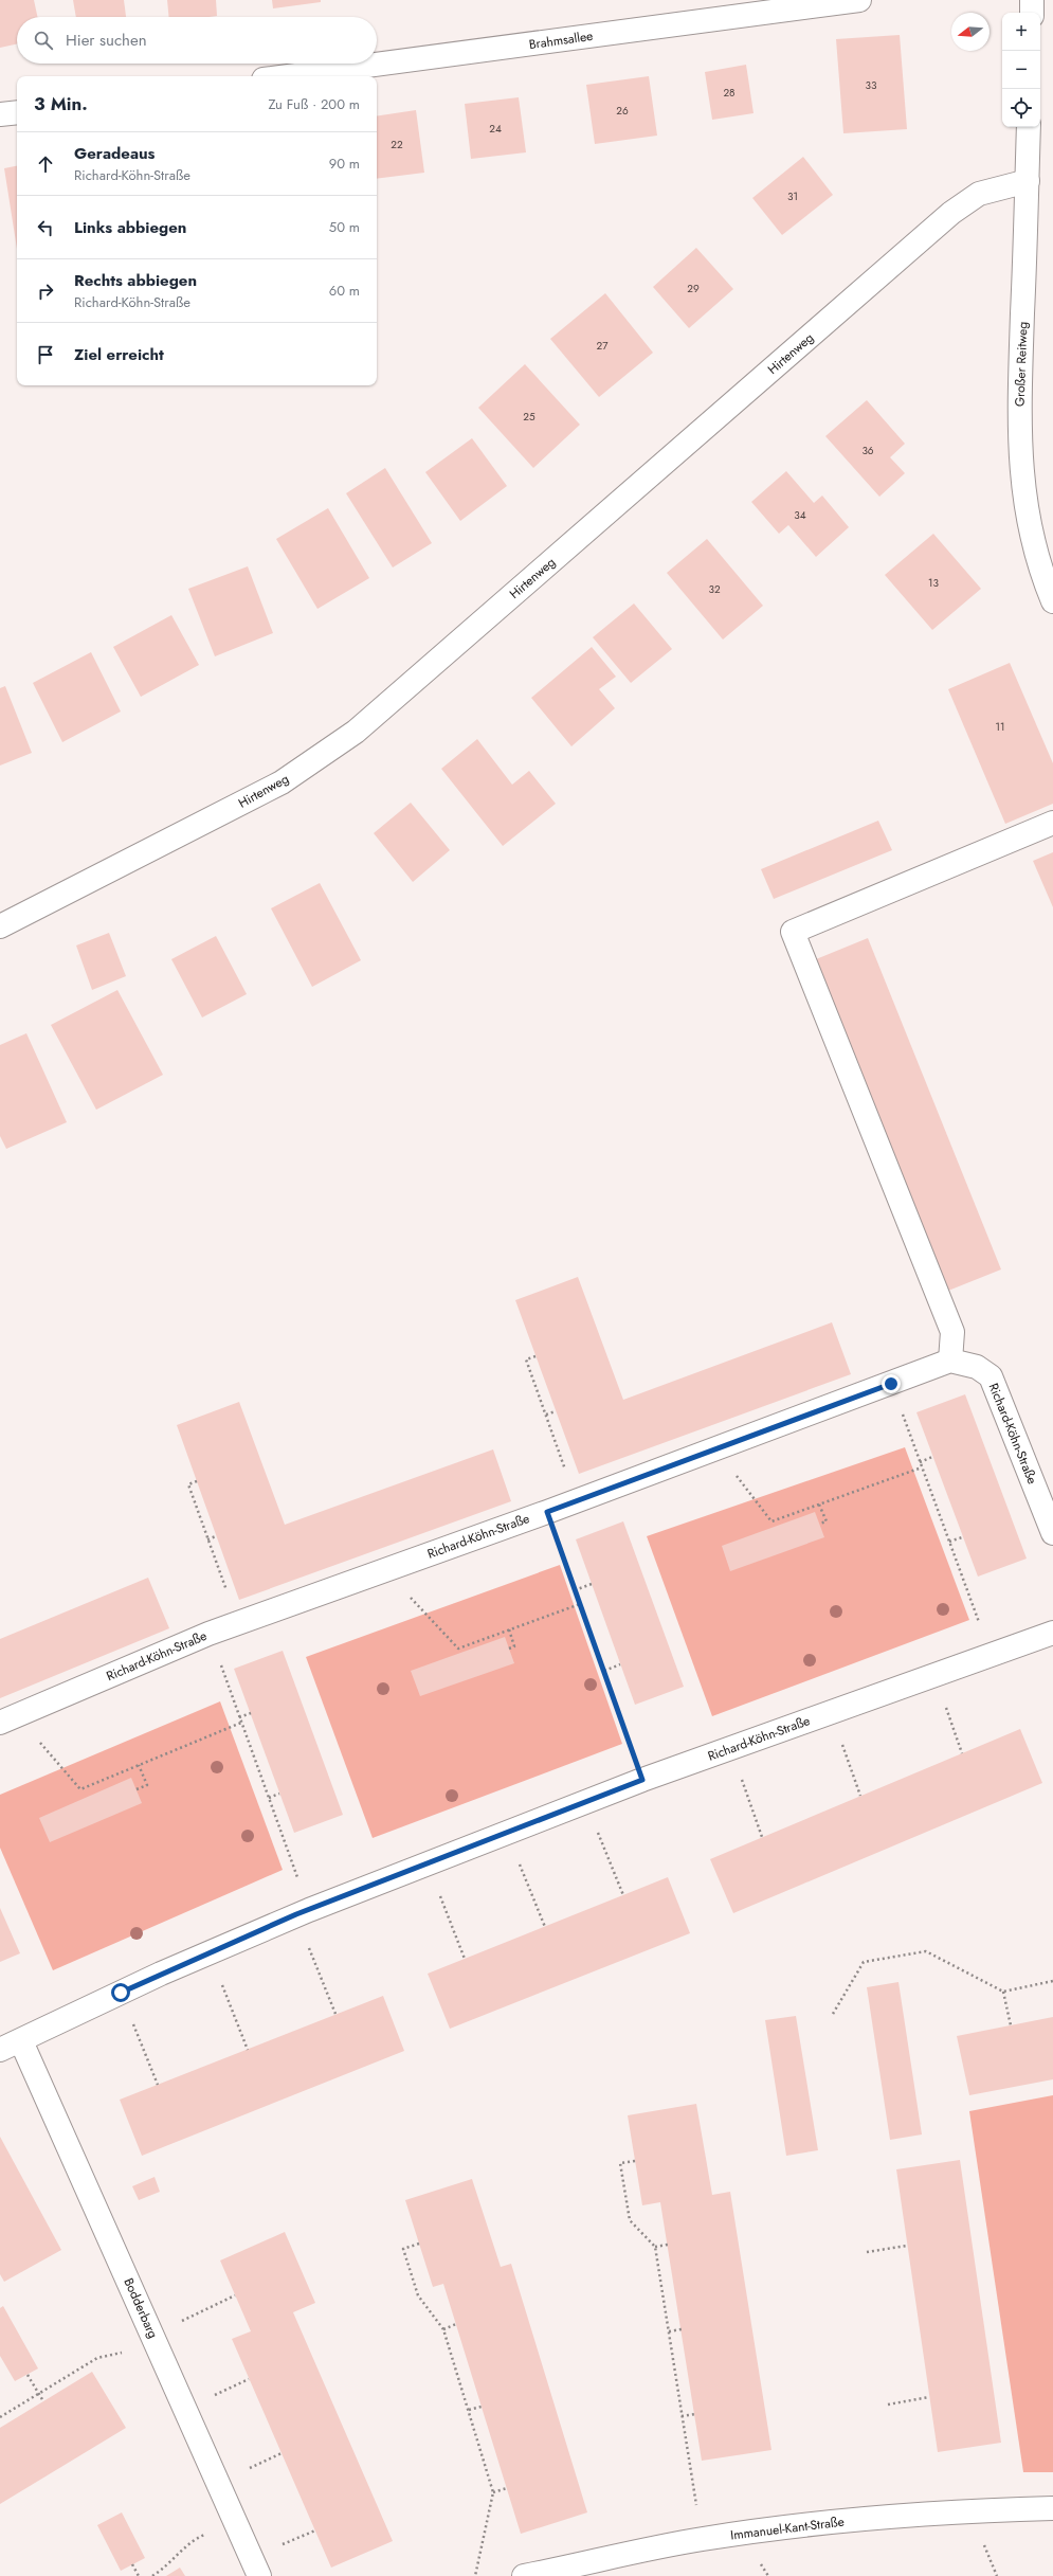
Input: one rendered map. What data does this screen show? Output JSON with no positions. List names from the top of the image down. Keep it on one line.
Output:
{"streets":{"street":["Brahmsallee","Hirtenweg","Großer Reitweg","Richard-Köhn-Straße","Bodderbarg","Immanuel-Kant-Straße"]},"crossings":[["Hirtenweg","Großer Reitweg"],["Richard-Köhn-Straße","Bodderbarg"]],"house_numbers":["33","28","26","24","22","31","29","27","25","36","34","13","32","11"],"north":"left","page":{"map_buttons":["+","−"],"search":"Hier suchen","heading":["3 Min.","Zu Fuß · 200 m"],"list":[["Geradeaus","Richard-Köhn-Straße","90 m"],["Links abbiegen","50 m"],["Rechts abbiegen","Richard-Köhn-Straße","60 m"],"Ziel erreicht"]}}
